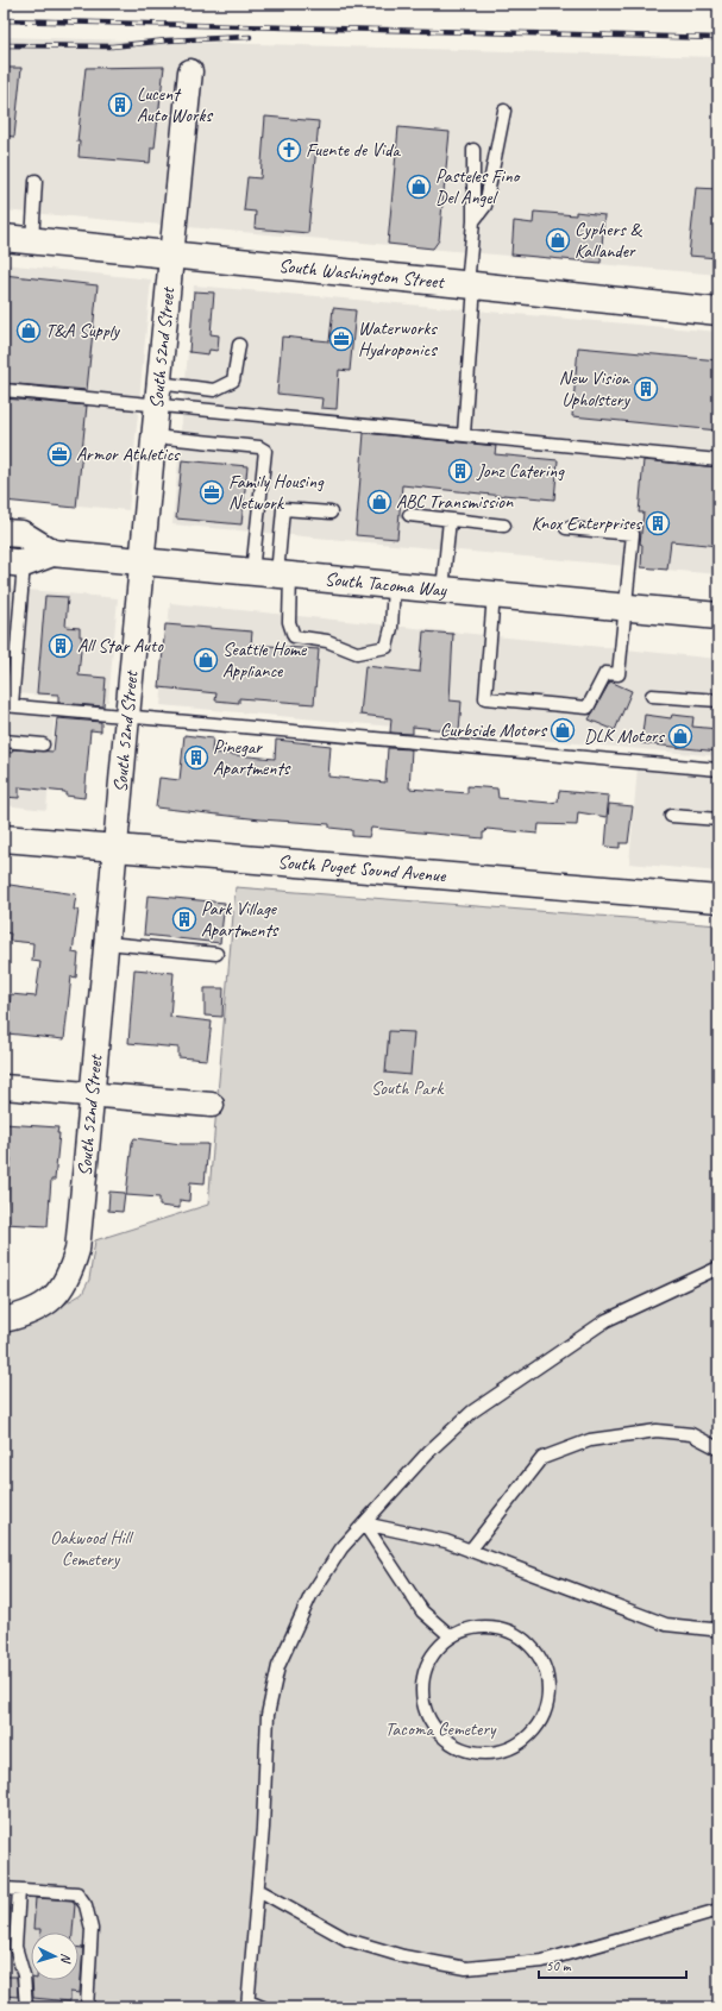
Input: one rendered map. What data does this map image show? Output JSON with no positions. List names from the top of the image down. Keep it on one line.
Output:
{"streets":{"street":["South Washington Street","South 52nd Street","South Tacoma Way","South Puget Sound Avenue"]},"crossings":[["South Washington Street","South 52nd Street"],["South 52nd Street","South Tacoma Way"],["South 52nd Street","South Puget Sound Avenue"]],"parks":["South Park","Oakwood Hill Cemetery","Tacoma Cemetery"],"places":{"building":["Lucent Auto Works","New Vision Upholstery","Jonz Catering","Knox Enterprises","All Star Auto","Pinegar Apartments","Park Village Apartments"],"church":["Fuente de Vida"],"shop":["Pasteles Fino Del Angel","Cyphers & Kallander","T&A Supply","ABC Transmission","Seattle Home Appliance","Curbside Motors","DLK Motors"],"office":["Waterworks Hydroponics","Armor Athletics","Family Housing Network"]},"scale_bar":"50 m","north":"right"}
